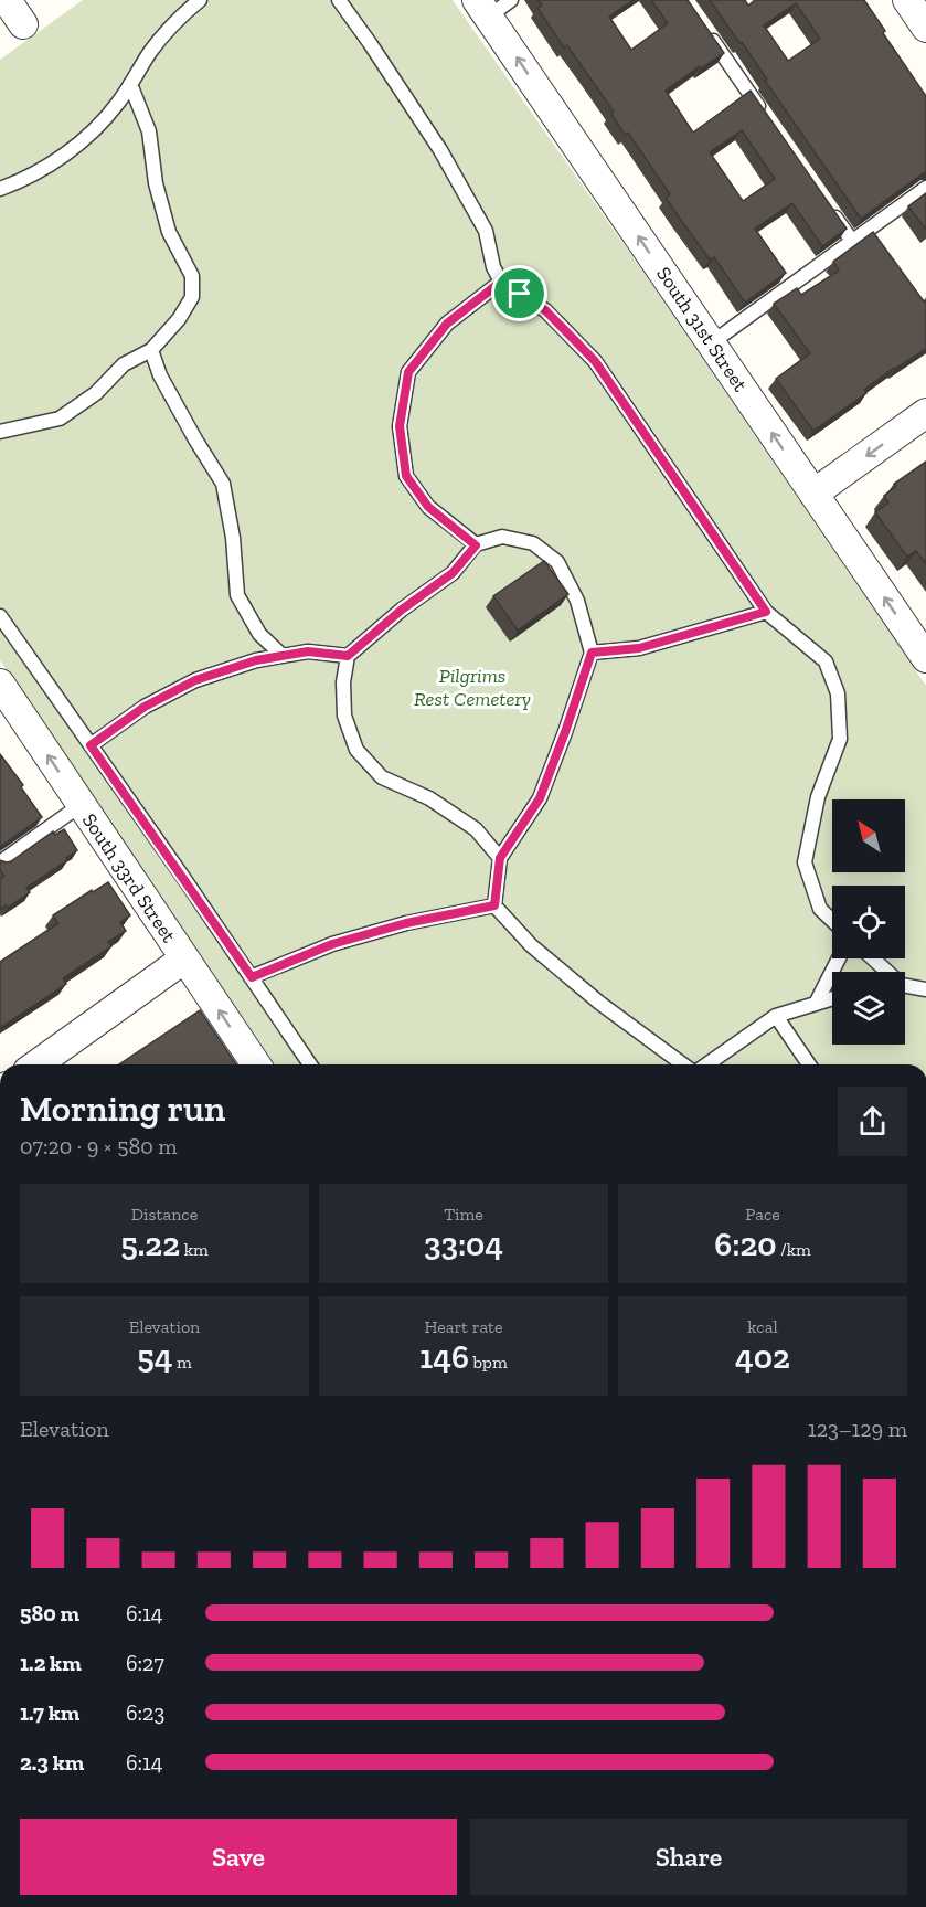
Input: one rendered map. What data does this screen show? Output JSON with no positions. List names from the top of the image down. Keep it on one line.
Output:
{"streets":{"street":["South 31st Street","South 33rd Street"]},"one_way":["South 31st Street","South 33rd Street"],"parks":["Pilgrims Rest Cemetery"],"north":"top left","page":{"heading":["Morning run","07:20 · 9 × 580 m"],"stats":[["Distance","5.22 km"],["Time","33:04"],["Pace","6:20 /km"],["Elevation","54 m"],["Heart rate","146 bpm"],["kcal","402"]],"chart":["Elevation","123–129 m"],"list":[{"name":"580 m","note":"6:14"},{"name":"1.2 km","note":"6:27"},{"name":"1.7 km","note":"6:23"},{"name":"2.3 km","note":"6:14"}],"buttons":["Save","Share"]}}
